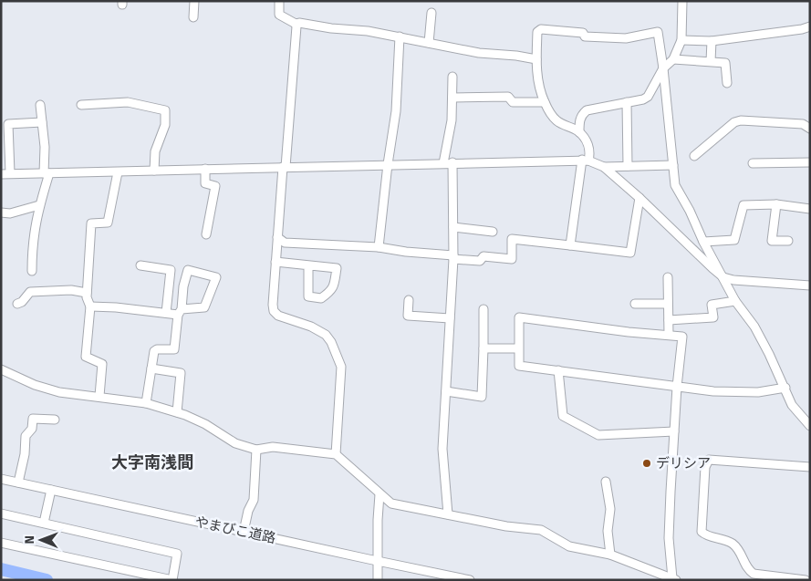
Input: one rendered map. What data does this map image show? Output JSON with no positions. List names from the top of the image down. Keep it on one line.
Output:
{"streets":{"street":["やまびこ道路"]},"districts":["大字南浅間"],"places":["デリシア"],"north":"left"}
